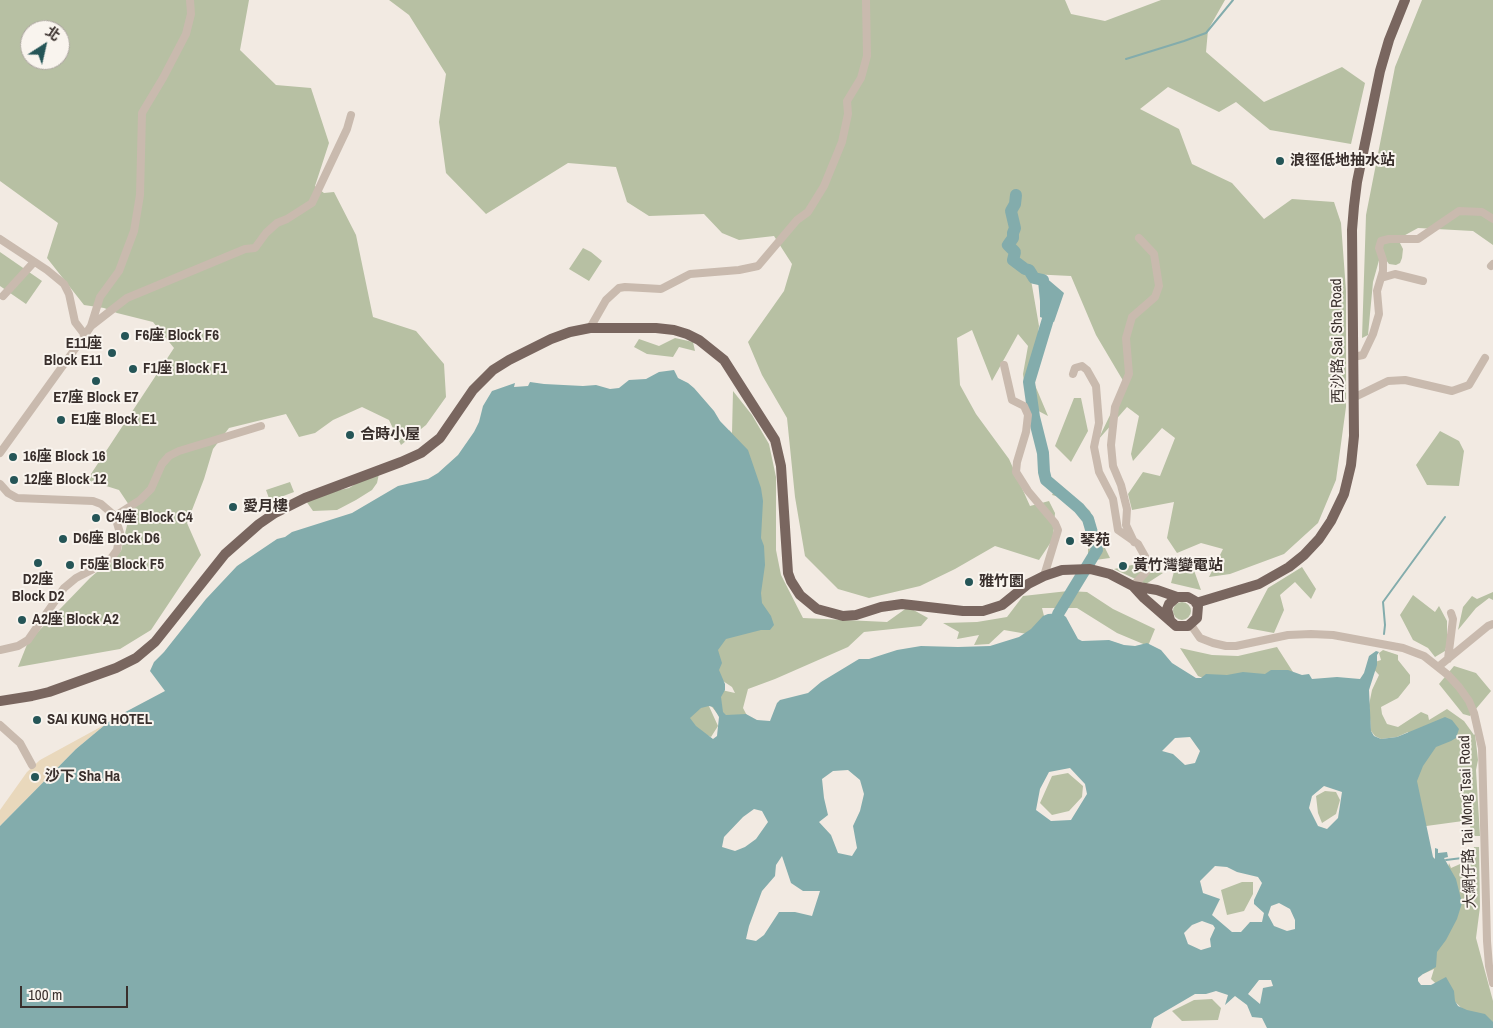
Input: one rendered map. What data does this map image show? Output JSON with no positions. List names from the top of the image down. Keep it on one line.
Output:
{"streets":{"main road":["西沙路 Sai Sha Road"],"street":["大網仔路 Tai Mong Tsai Road"]},"crossings":[["西沙路 Sai Sha Road","大網仔路 Tai Mong Tsai Road"]],"places":["浪徑低地抽水站","F6座 Block F6","E11座 Block E11","F1座 Block F1","E7座 Block E7","E1座 Block E1","合時小屋","16座 Block 16","12座 Block 12","愛月樓","C4座 Block C4","D6座 Block D6","琴苑","D2座 Block D2","F5座 Block F5","黃竹灣變電站","雅竹園","A2座 Block A2","SAI KUNG HOTEL","沙下 Sha Ha"],"scale_bar":"100 m","north":"top right"}
